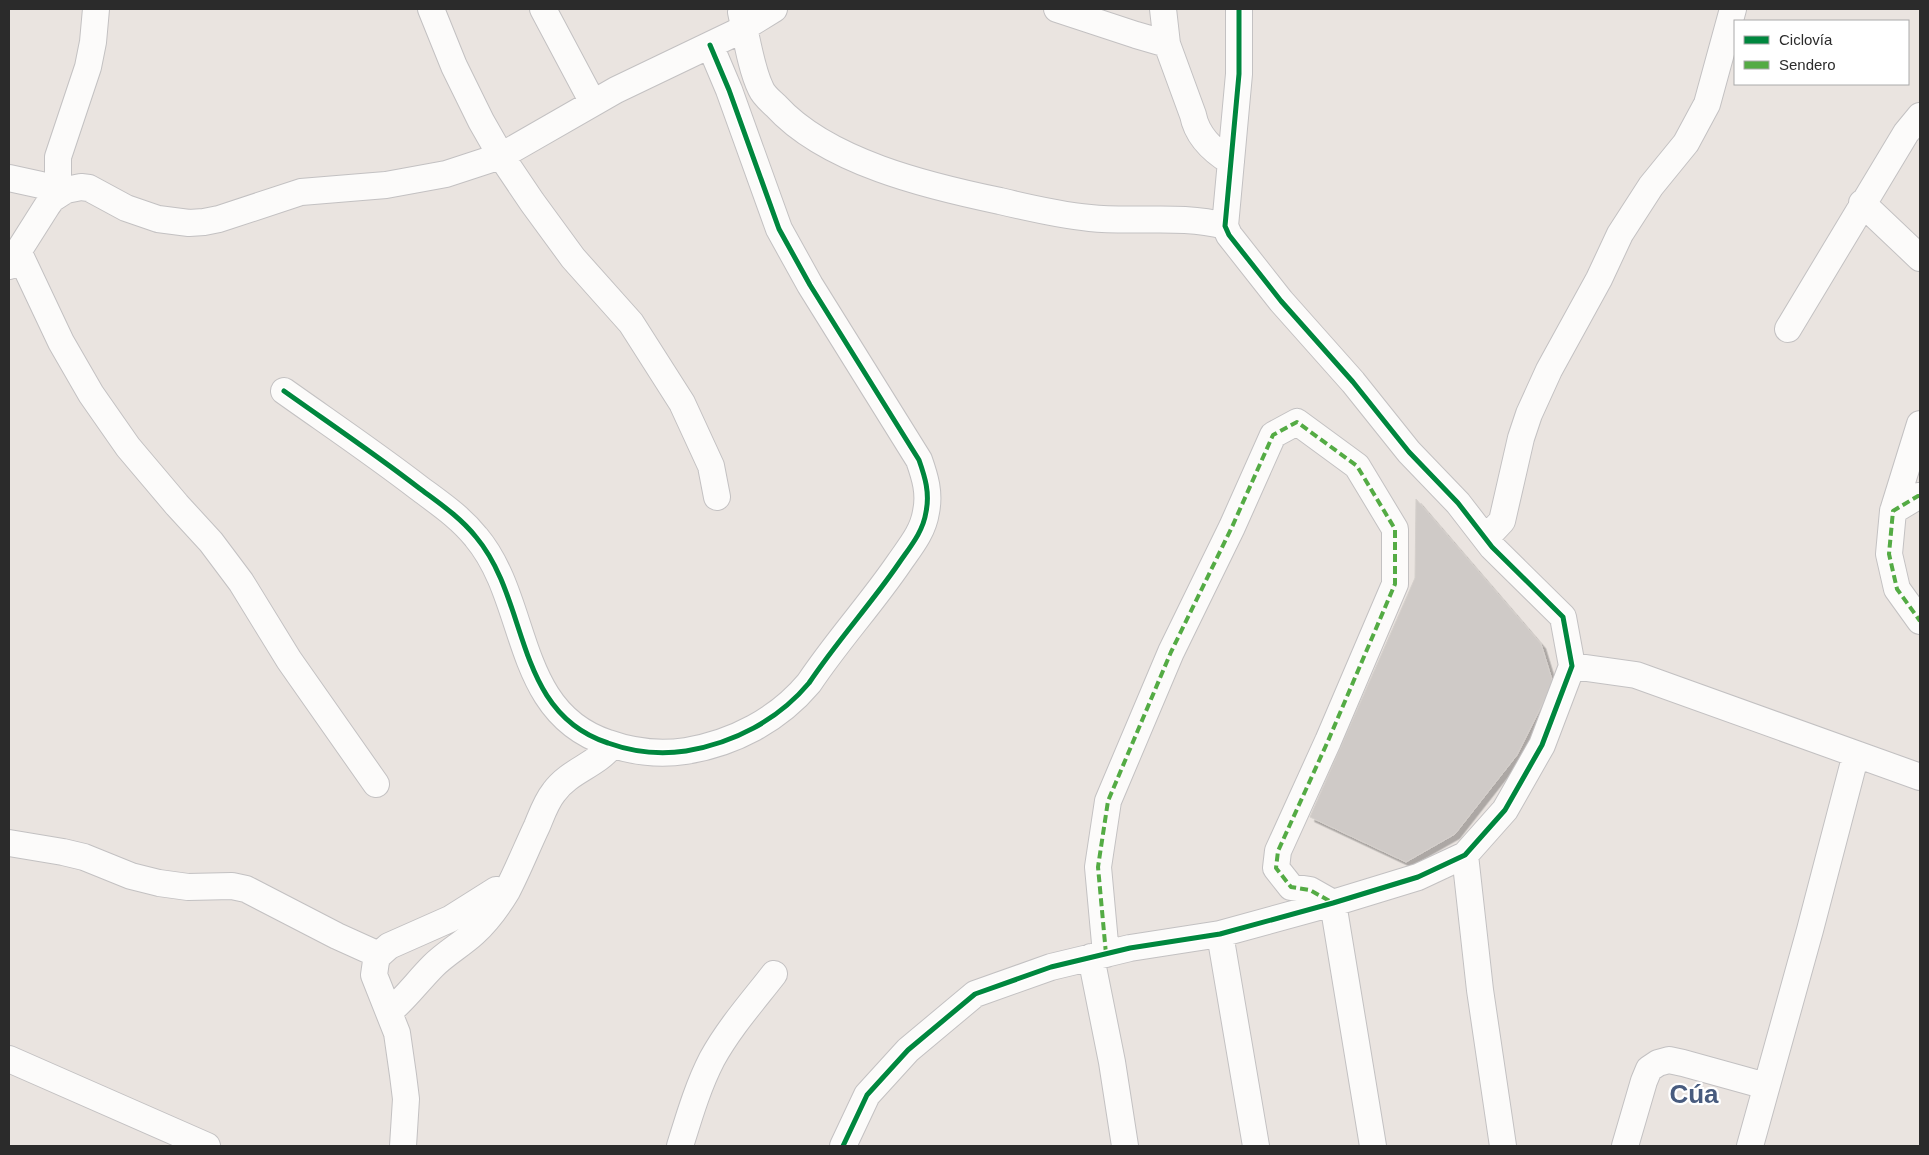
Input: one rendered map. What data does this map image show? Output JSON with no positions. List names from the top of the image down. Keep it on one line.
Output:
{"districts":["Cúa"],"legend":["Ciclovía","Sendero"]}
